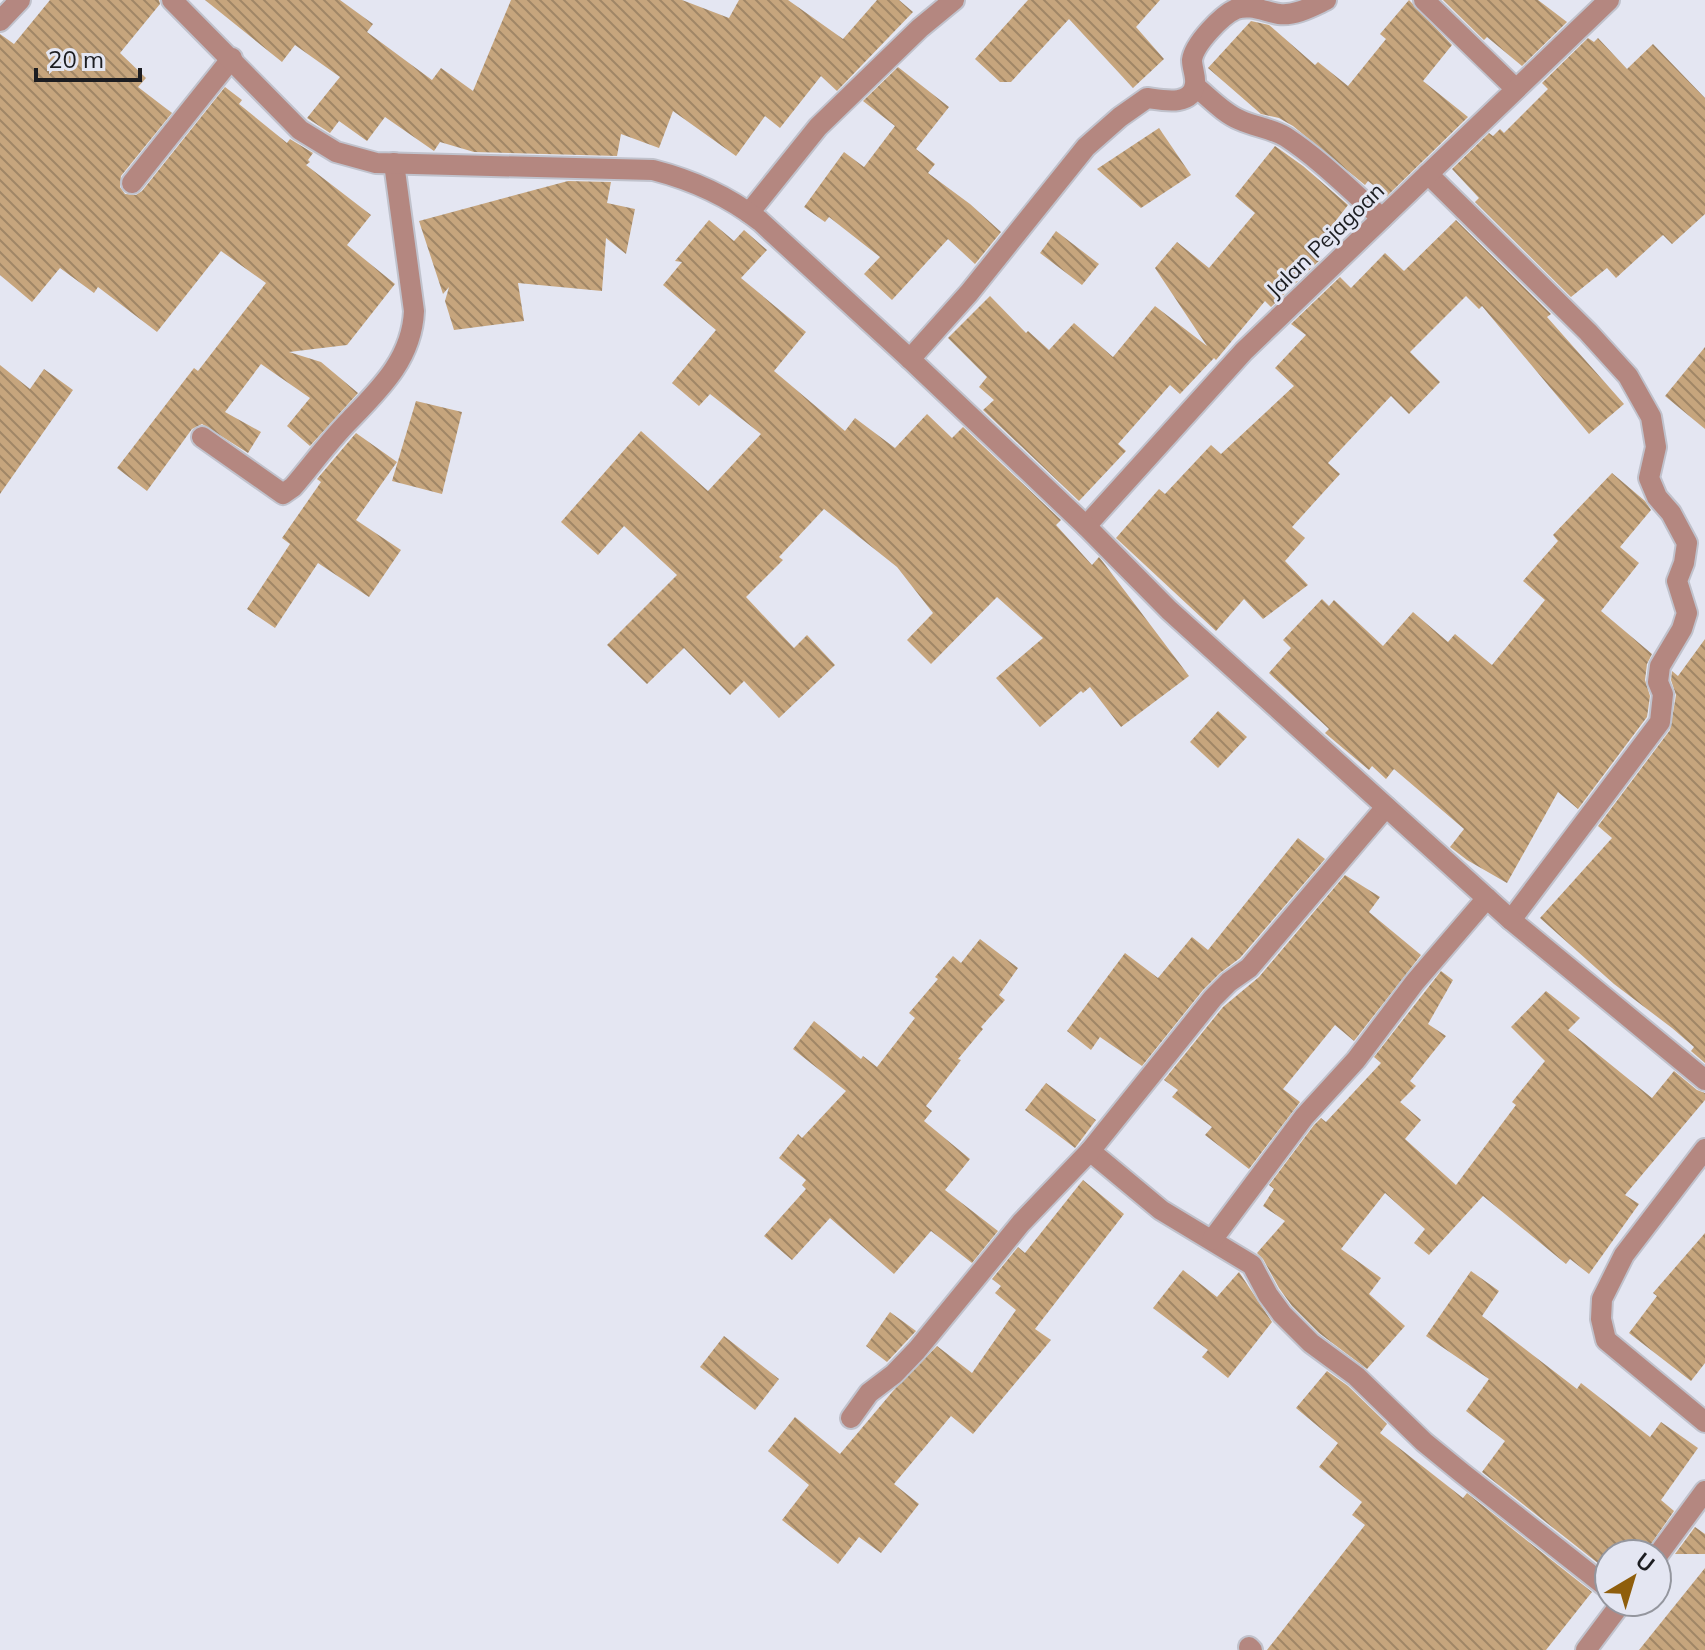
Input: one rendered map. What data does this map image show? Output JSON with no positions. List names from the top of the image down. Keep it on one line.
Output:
{"streets":{"street":["Jalan Pejagoan"]},"scale_bar":"20 m","north":"top right"}
